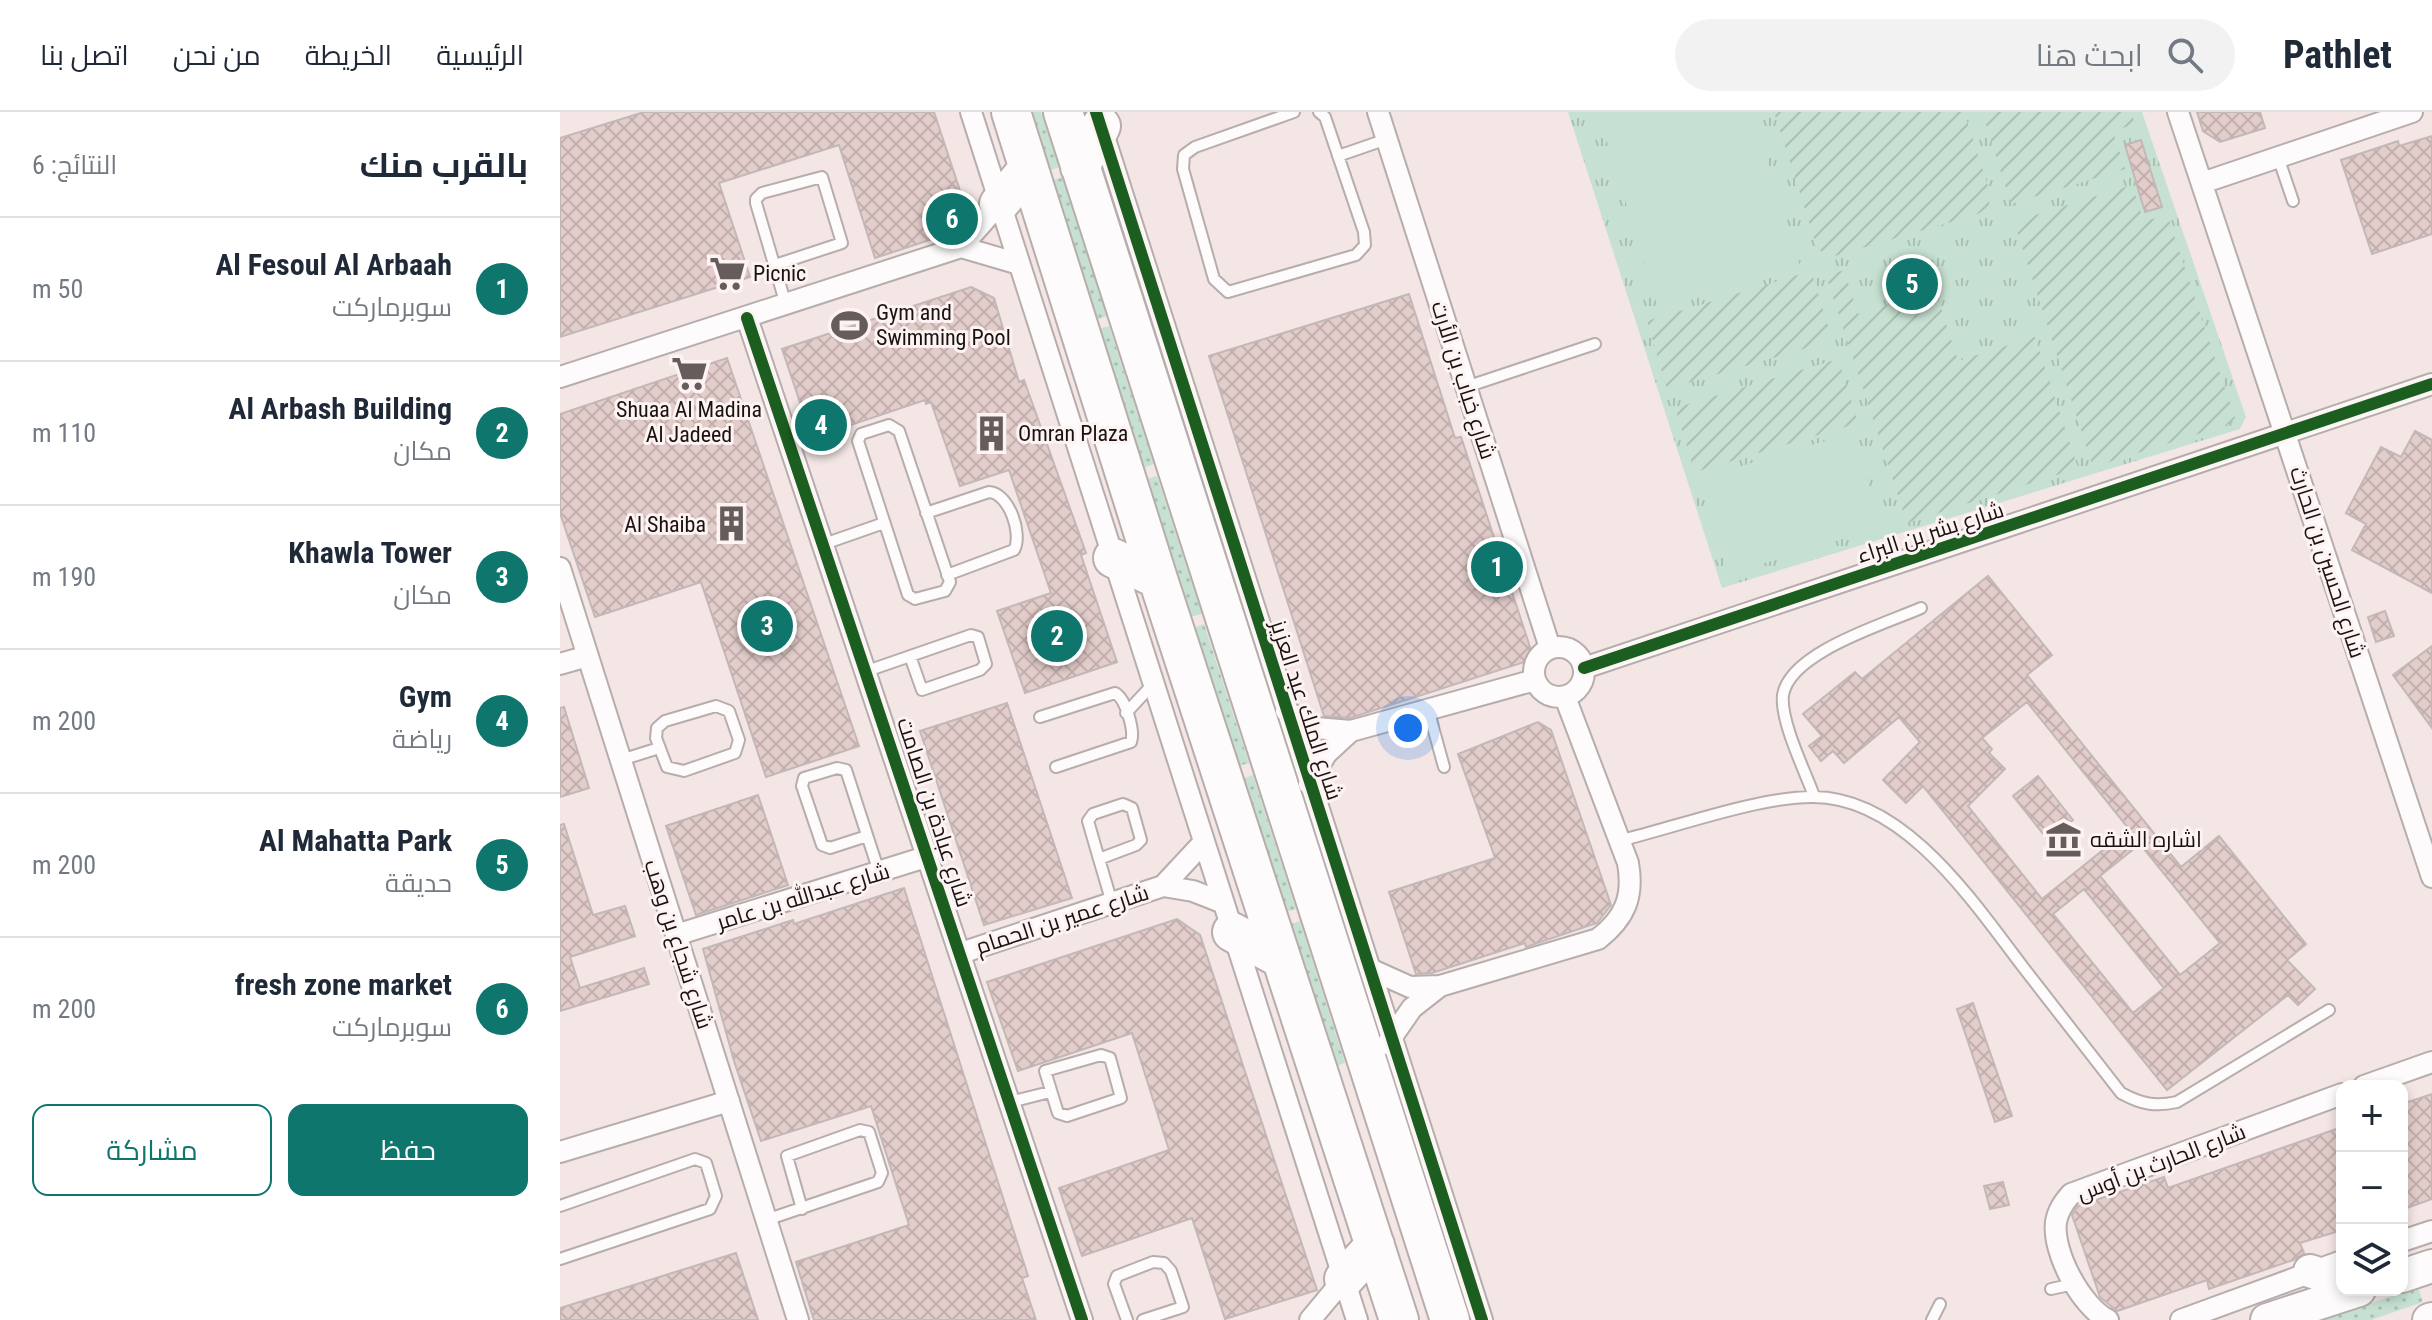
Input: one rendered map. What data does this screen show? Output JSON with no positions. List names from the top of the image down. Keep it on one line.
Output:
{"streets":{"street":["شارع خباب بن الأرت","شارع بشر بن البراء","شارع الحسين بن الحارث","شارع الملك عبد العزيز","شارع عبادة بن الصامت","شارع عبدالله بن عامر","شارع عمير بن الحمام","شارع شجاع بن وهب","شارع الحارث بن أوس"]},"crossings":[["شارع خباب بن الأرت","شارع بشر بن البراء"],["شارع بشر بن البراء","شارع الحسين بن الحارث"],["شارع عبادة بن الصامت","شارع عبدالله بن عامر"],["شارع عبادة بن الصامت","شارع عمير بن الحمام"],["شارع عبدالله بن عامر","شارع شجاع بن وهب"]],"places":{"supermarket":["Picnic","Shuaa Al Madina Al Jadeed"],"sports":["Gym and Swimming Pool"],"building":["Omran Plaza","Al Shaiba"],"museum":["اشاره الشقه"]},"page":{"header":"Pathlet","search":"ابحث هنا","nav":["الرئيسية","الخريطة","من نحن","اتصل بنا"],"heading":["بالقرب منك","النتائج: 6"],"pins":["6","5","4","1","3","2"],"list":[{"mark":"1","name":"Al Fesoul Al Arbaah","note":"سوبرماركت","value":"50 m"},{"mark":"2","name":"Al Arbash Building","note":"مكان","value":"110 m"},{"mark":"3","name":"Khawla Tower","note":"مكان","value":"190 m"},{"mark":"4","name":"Gym","note":"رياضة","value":"200 m"},{"mark":"5","name":"Al Mahatta Park","note":"حديقة","value":"200 m"},{"mark":"6","name":"fresh zone market","note":"سوبرماركت","value":"200 m"}],"map_buttons":["+","−"],"buttons":["حفظ","مشاركة"]}}
